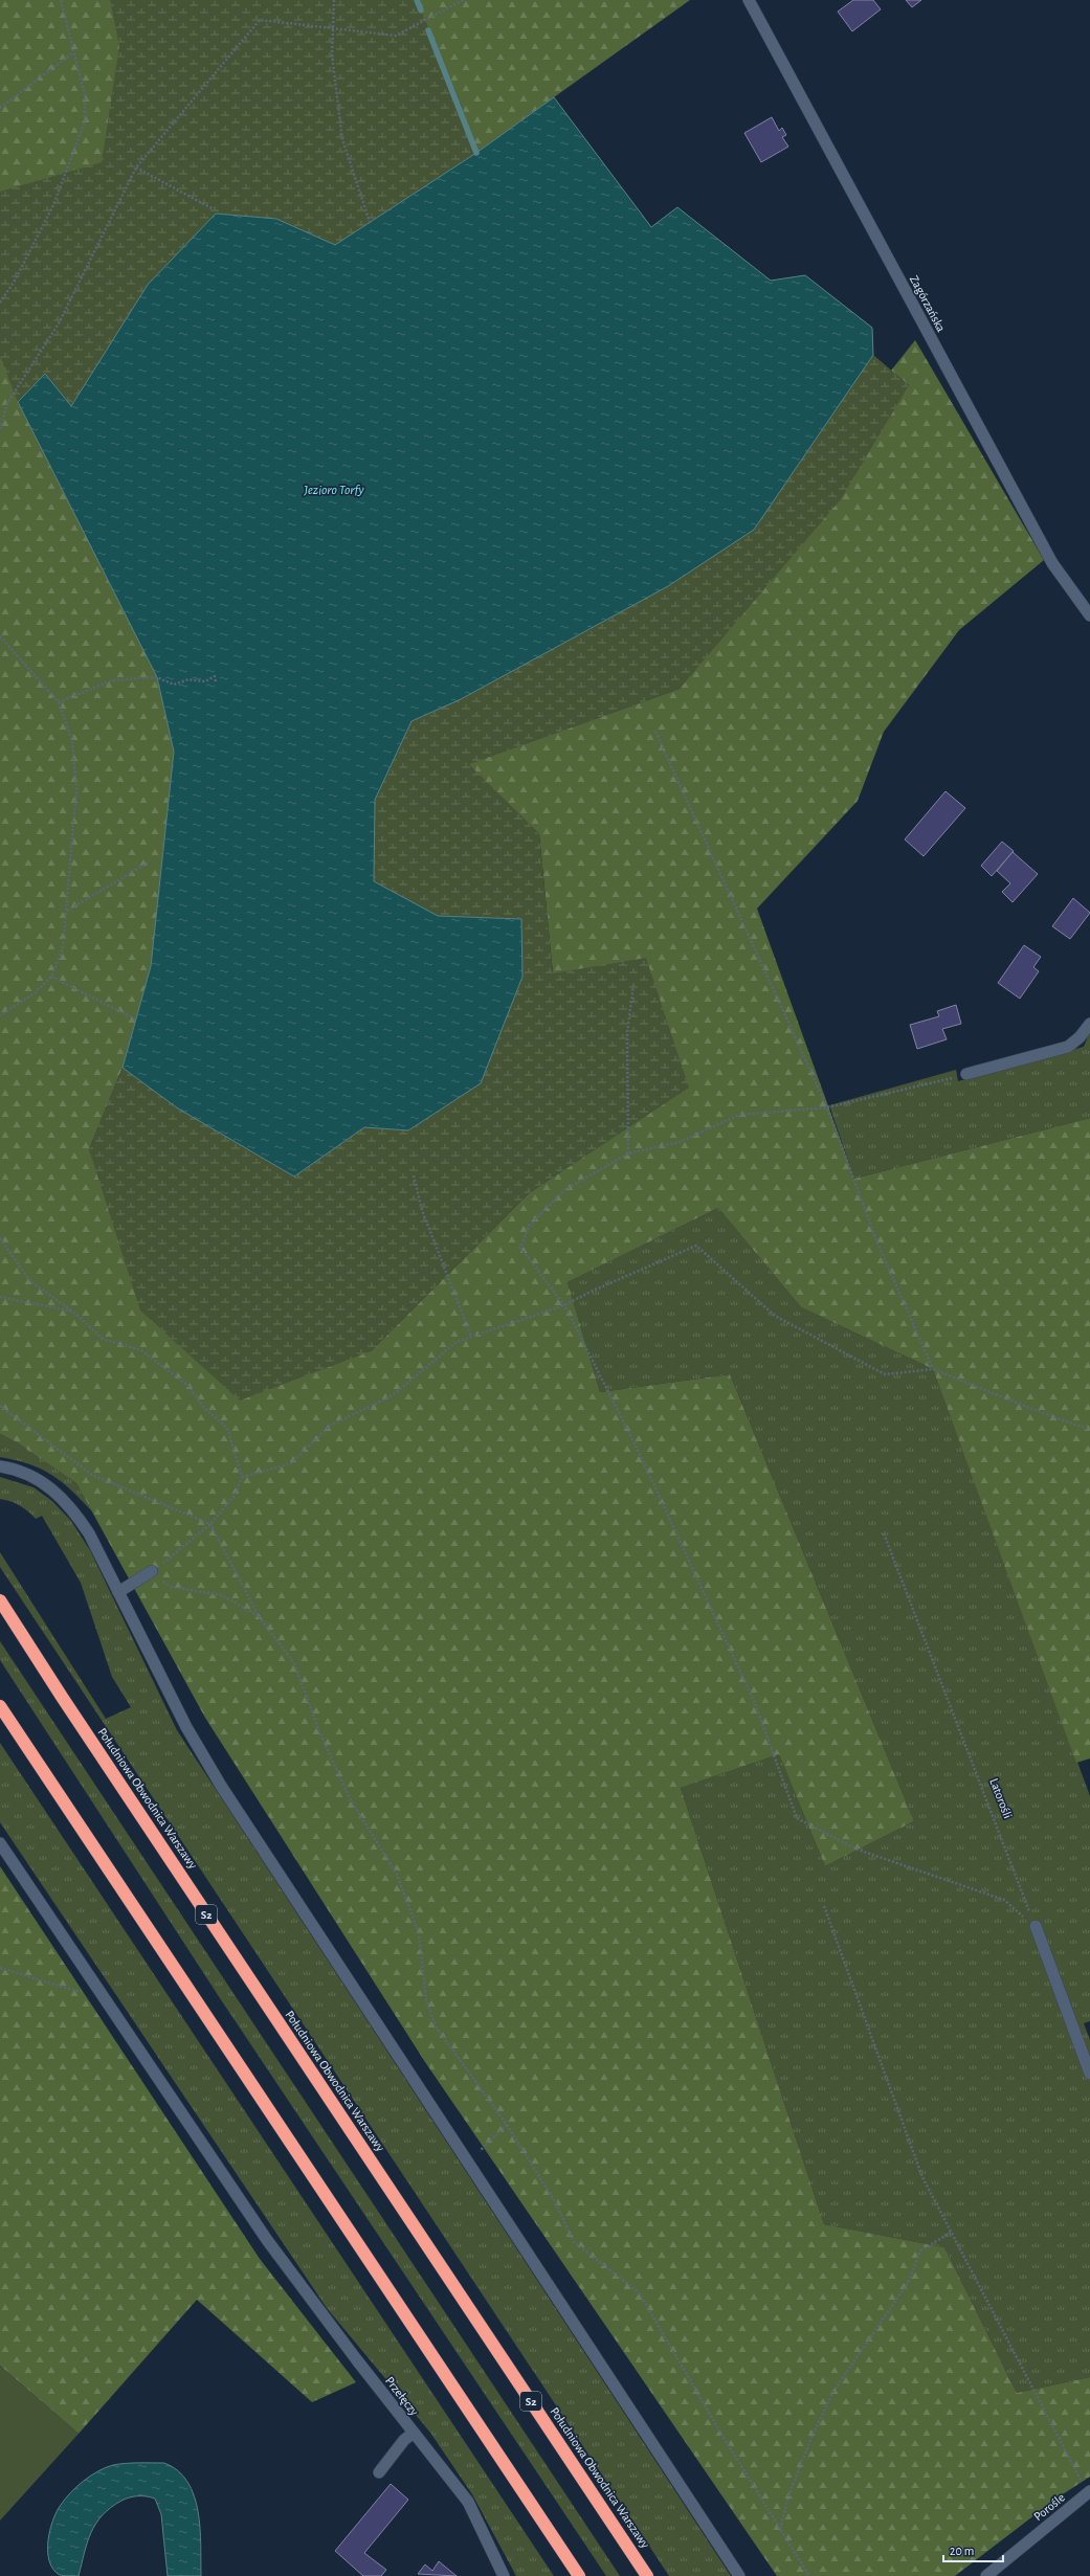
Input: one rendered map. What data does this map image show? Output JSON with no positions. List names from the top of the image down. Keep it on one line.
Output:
{"streets":{"highway":["Południowa Obwodnica Warszawy","S2"],"street":["Zagórzańska","Przełęczy","Porośle"],"path":["Latorośli"]},"water":["Jezioro Torfy"],"scale_bar":"20 m"}
